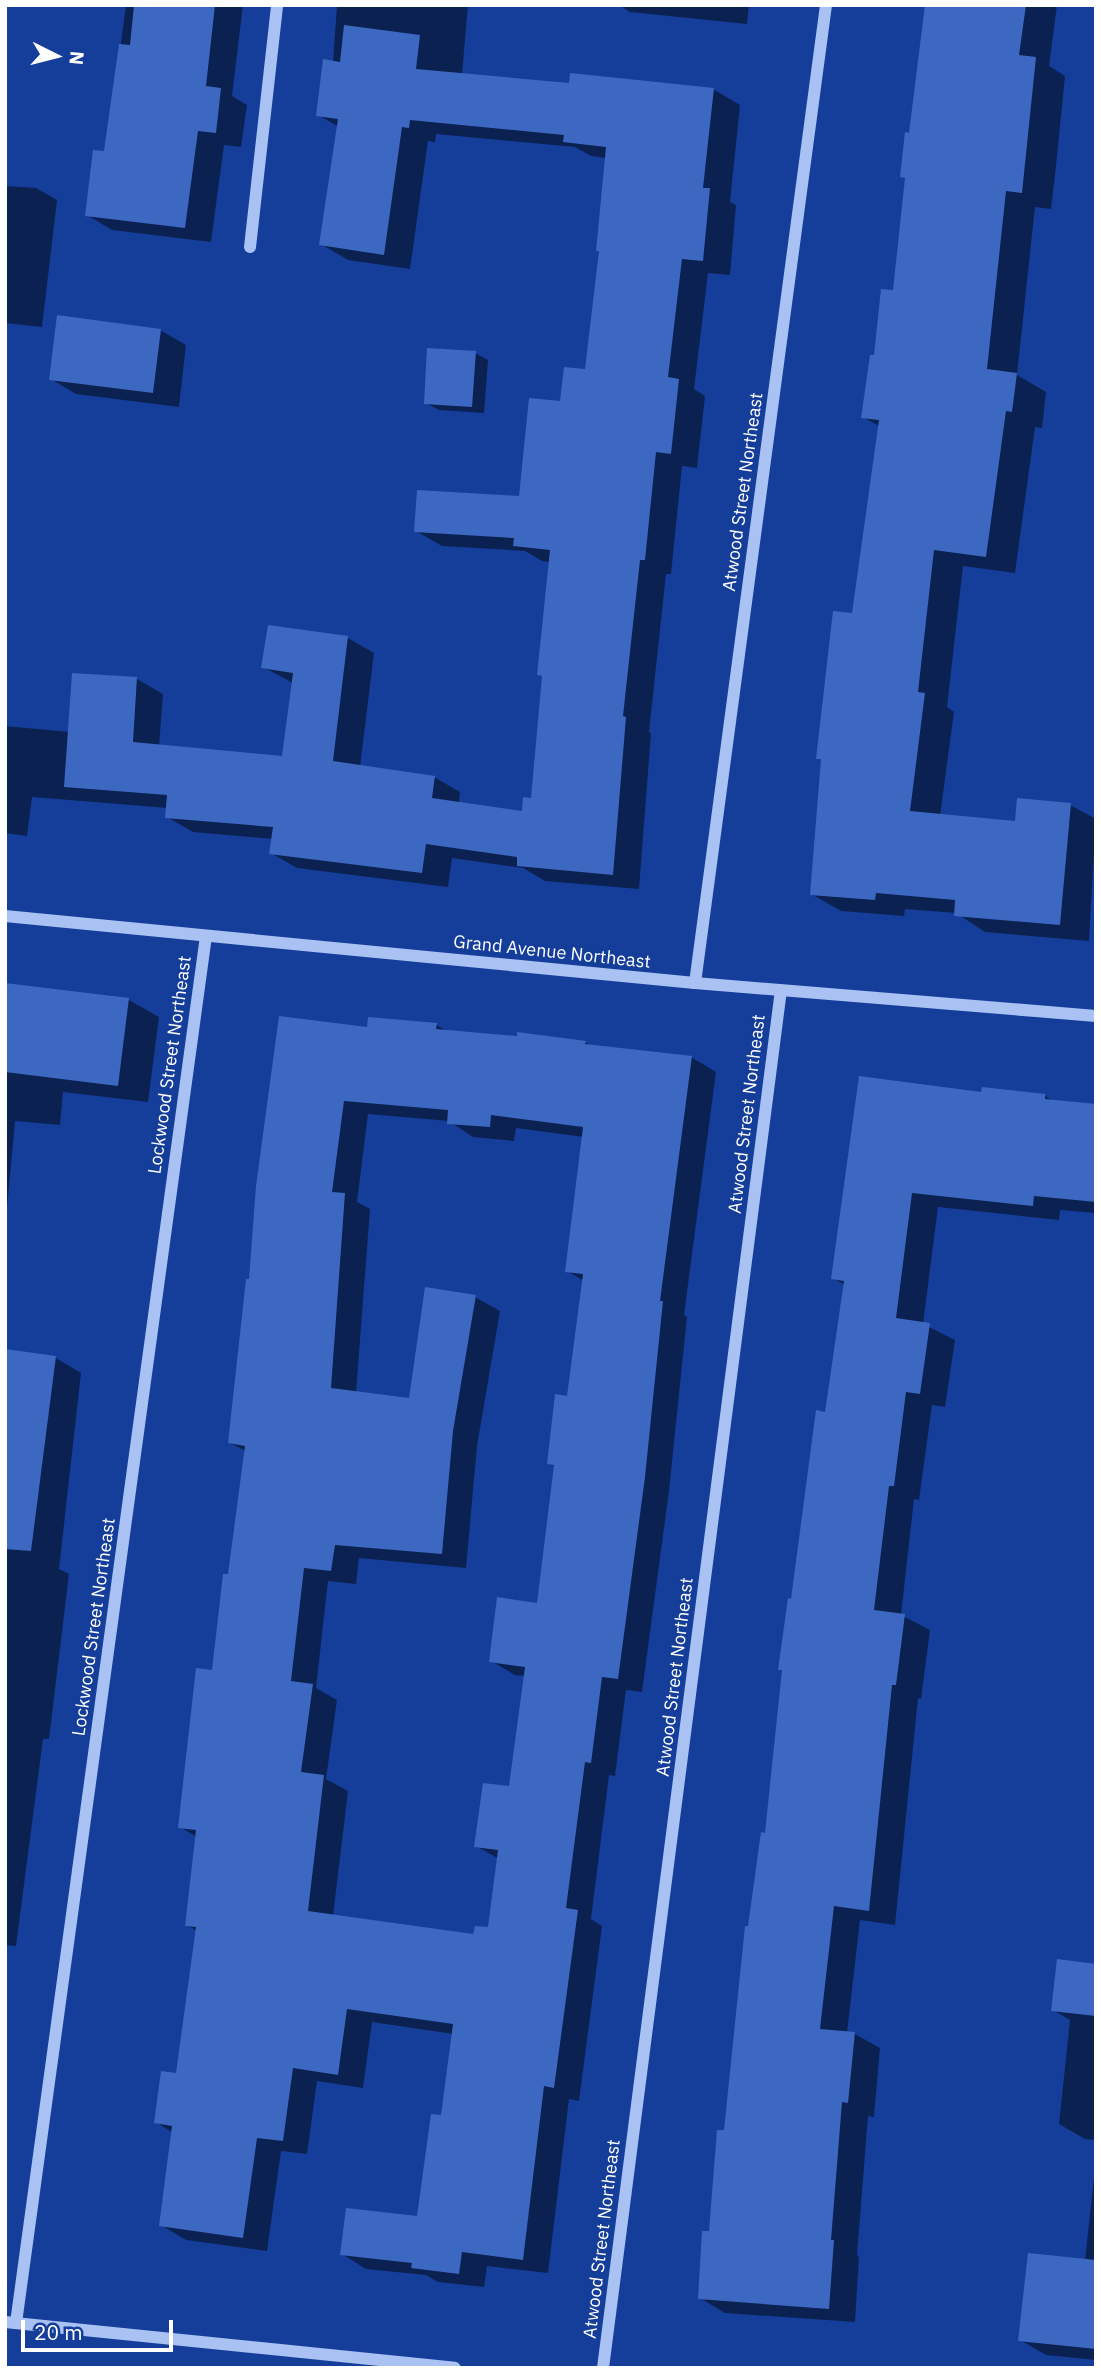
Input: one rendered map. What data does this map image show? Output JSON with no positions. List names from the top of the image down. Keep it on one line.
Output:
{"streets":{"street":["Atwood Street Northeast","Grand Avenue Northeast","Lockwood Street Northeast"]},"crossings":[["Atwood Street Northeast","Grand Avenue Northeast"],["Grand Avenue Northeast","Lockwood Street Northeast"]],"scale_bar":"20 m","north":"right"}
